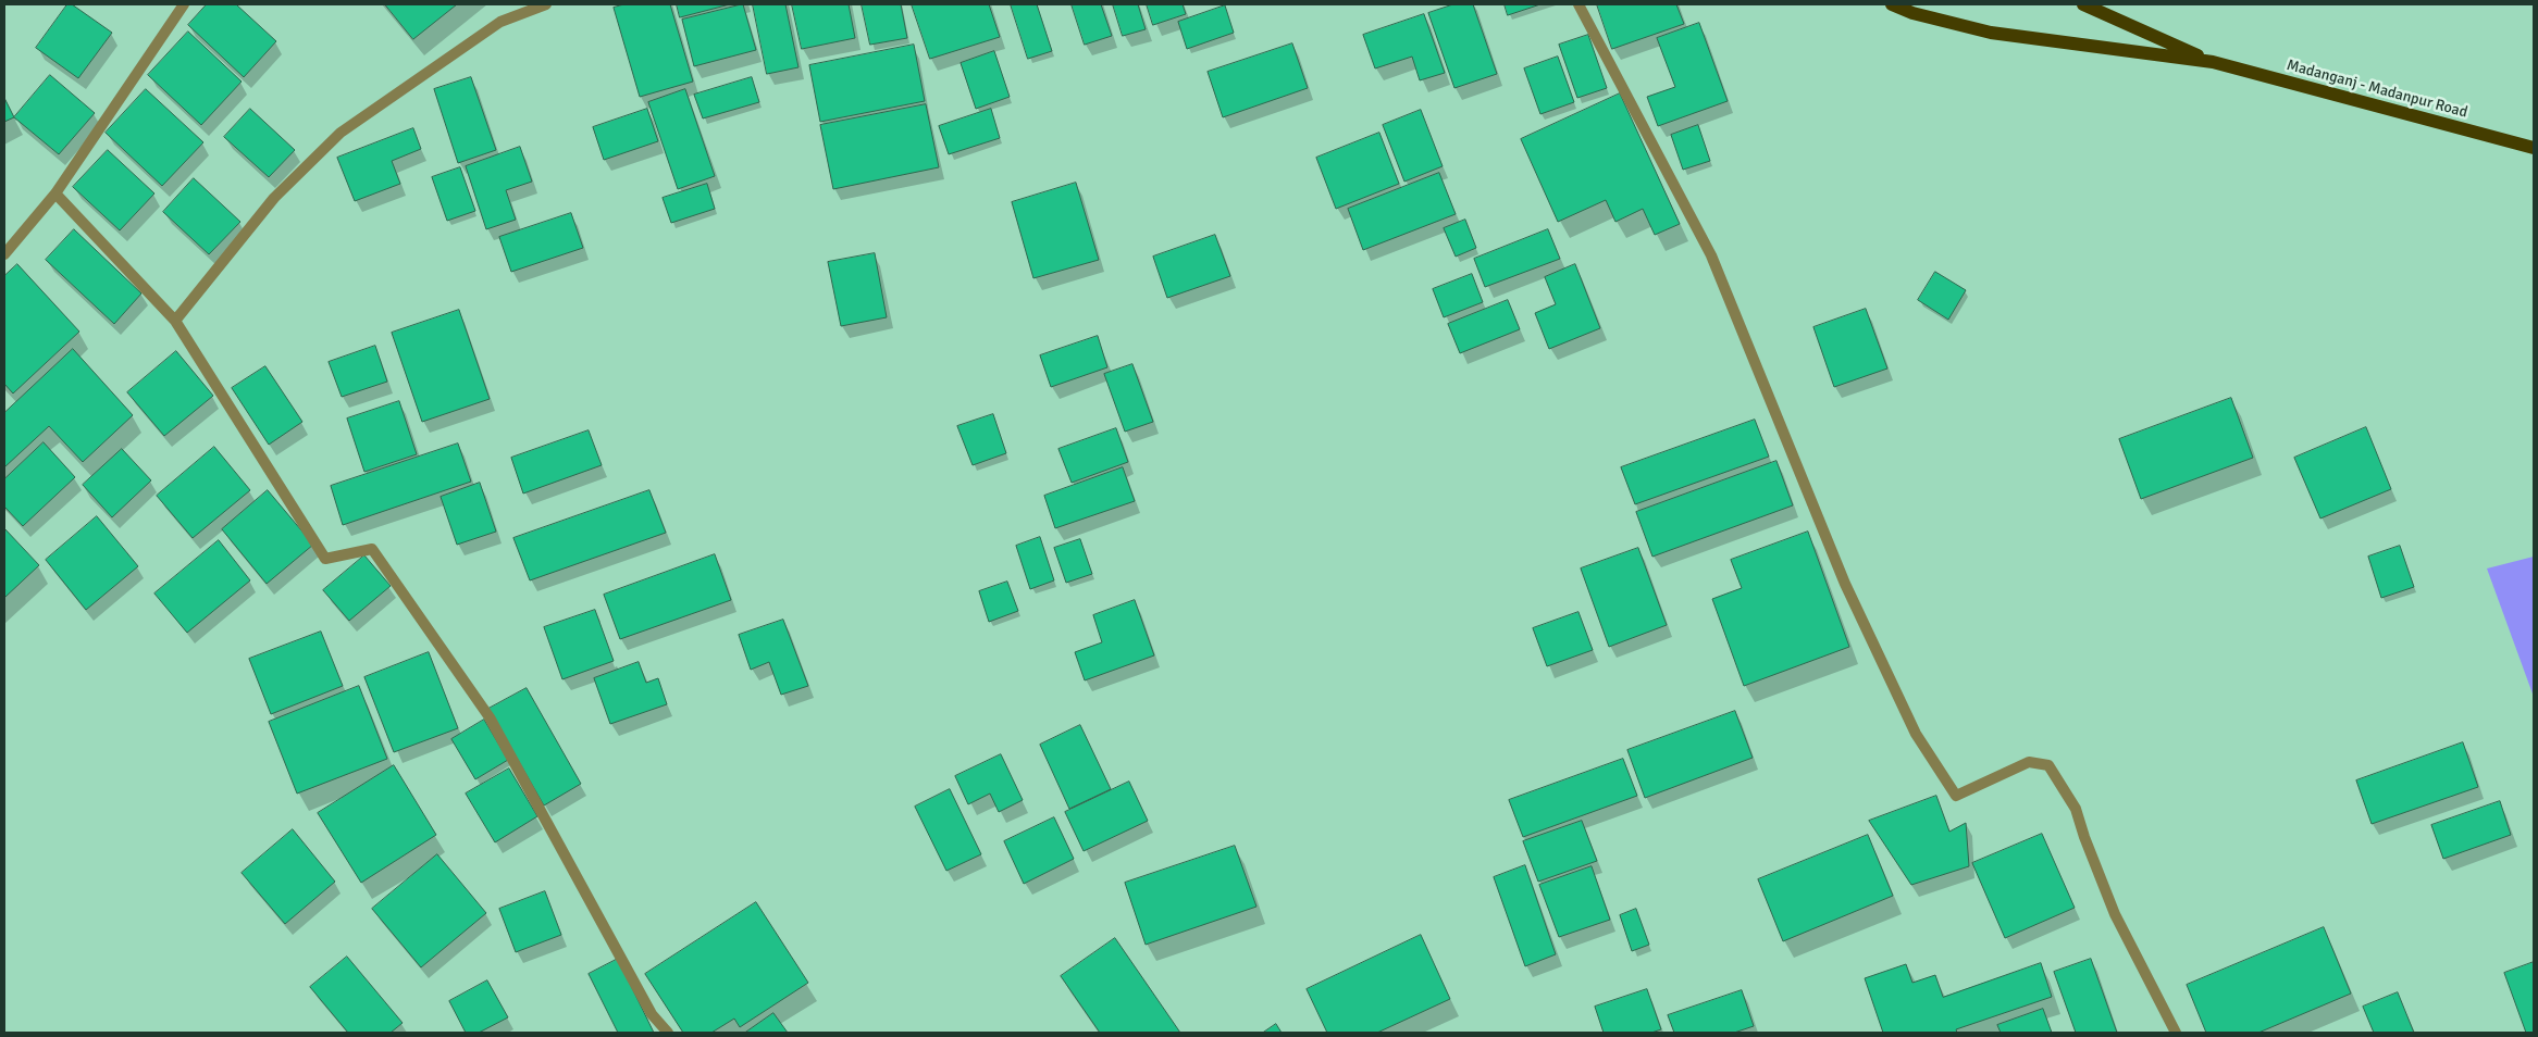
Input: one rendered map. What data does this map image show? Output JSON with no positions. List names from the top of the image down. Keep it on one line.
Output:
{"streets":{"main road":["Madanganj - Madanpur Road"]}}
